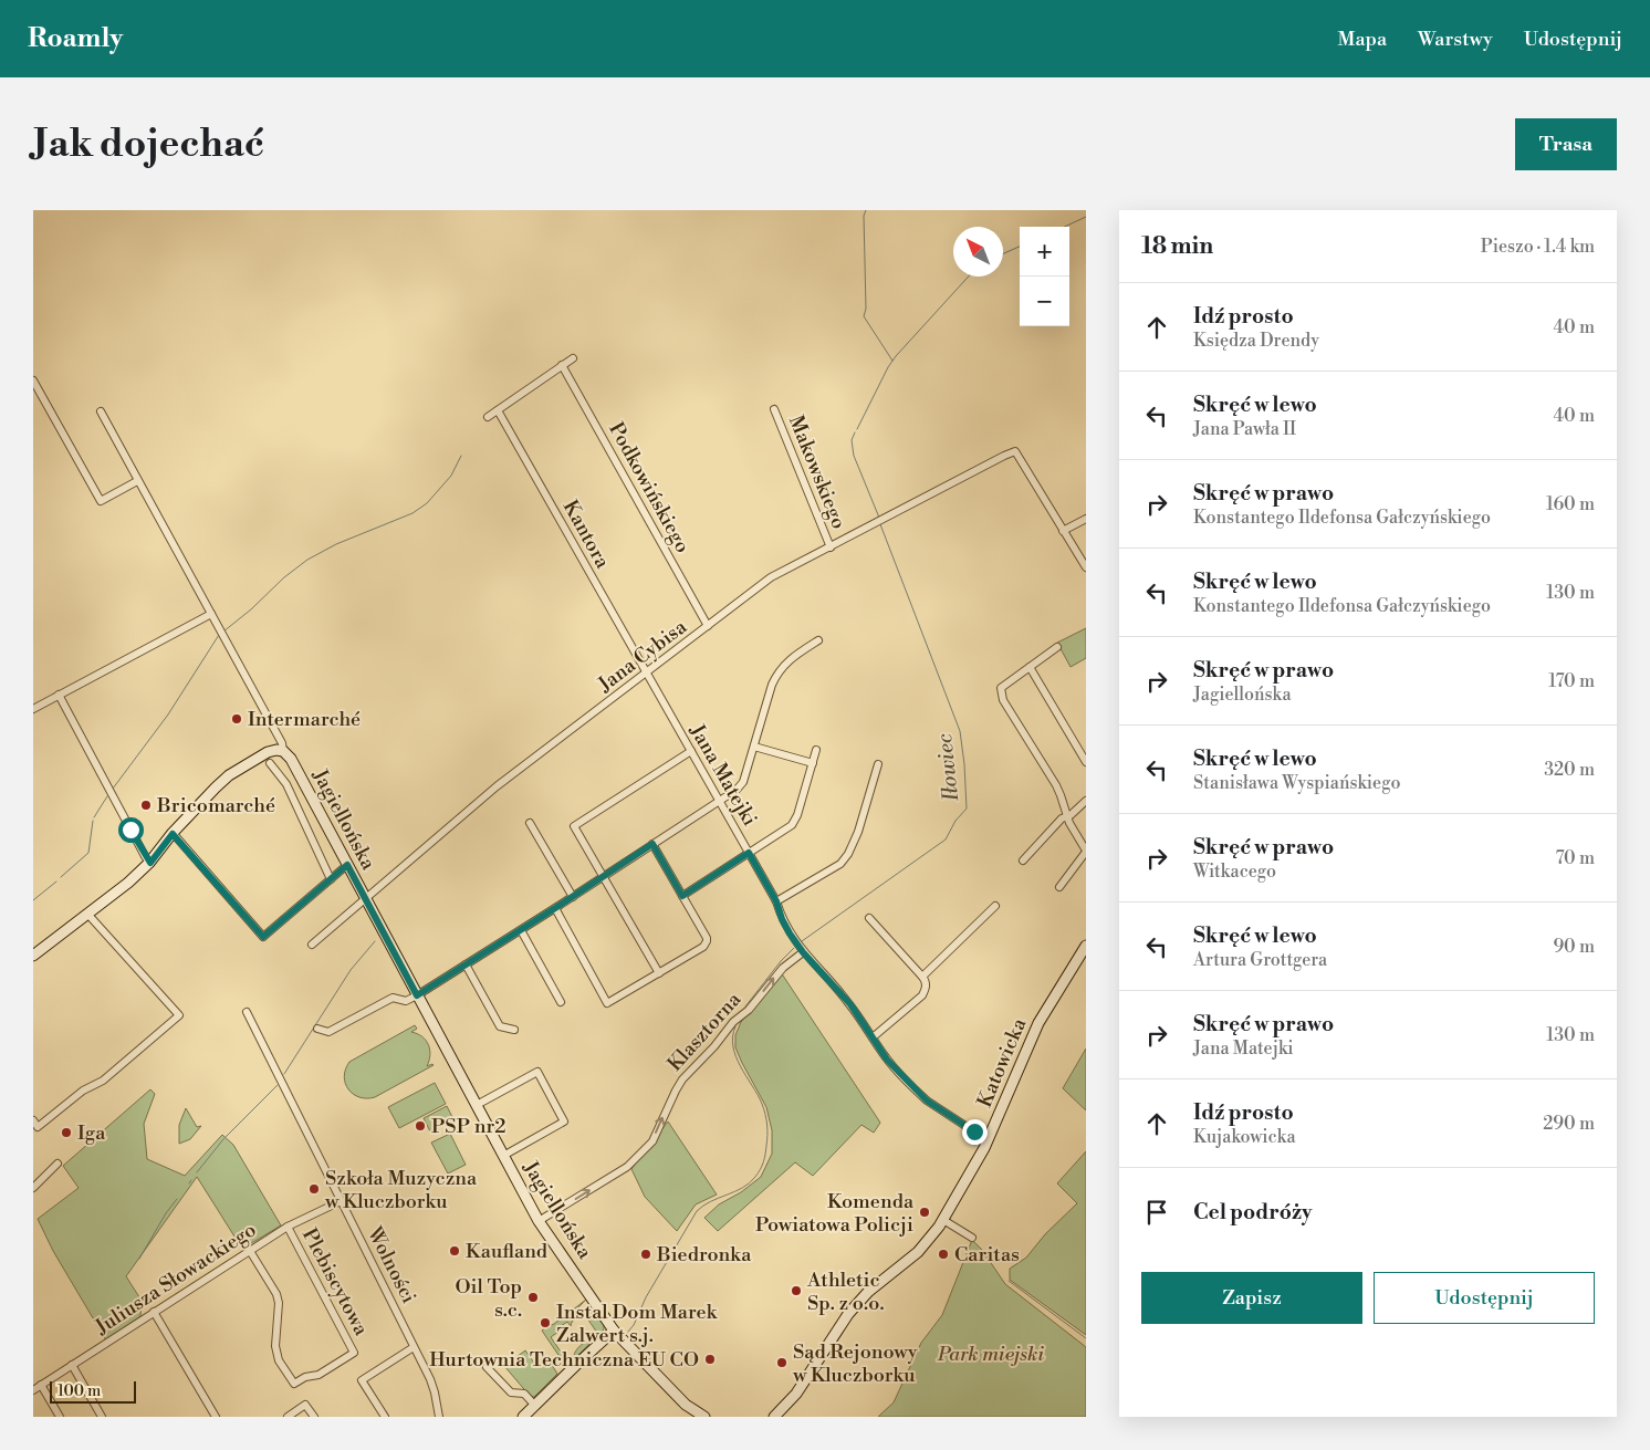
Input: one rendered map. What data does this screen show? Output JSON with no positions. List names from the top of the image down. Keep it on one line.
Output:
{"streets":{"street":["Makowskiego","Podkowińskiego","Kantora","Jana Cybisa","Jana Matejki","Jagiellońska","Klasztorna","Katowicka","Wolności","Juliusza Słowackiego","Plebiscytowa"]},"crossings":[["Makowskiego","Jana Cybisa"],["Podkowińskiego","Jana Cybisa"],["Kantora","Jana Cybisa"],["Kantora","Jana Matejki"],["Jana Cybisa","Jana Matejki"],["Jana Cybisa","Jagiellońska"],["Jana Matejki","Klasztorna"],["Jana Matejki","Katowicka"],["Jagiellońska","Klasztorna"],["Wolności","Juliusza Słowackiego"],["Juliusza Słowackiego","Plebiscytowa"]],"one_way":["Klasztorna"],"water":["Iłowiec"],"parks":["Park miejski"],"places":["Intermarché","Bricomarché","PSP nr2","Iga","Szkoła Muzyczna w Kluczborku","Komenda Powiatowa Policji","Kaufland","Biedronka","Caritas","Athletic Sp. z o.o.","Oil Top s.c.","Instal Dom Marek Zalwert s.j.","Hurtownia Techniczna EU CO","Sąd Rejonowy w Kluczborku"],"scale_bar":"100 m","north":"top left","page":{"header":"Roamly","nav":["Mapa","Warstwy","Udostępnij"],"buttons":["Trasa",["Zapisz","Udostępnij"]],"title":"Jak dojechać","heading":["18 min","Pieszo · 1.4 km"],"map_buttons":["+","−"],"list":[["Idź prosto","Księdza Drendy","40 m"],["Skręć w lewo","Jana Pawła II","40 m"],["Skręć w prawo","Konstantego Ildefonsa Gałczyńskiego","160 m"],["Skręć w lewo","Konstantego Ildefonsa Gałczyńskiego","130 m"],["Skręć w prawo","Jagiellońska","170 m"],["Skręć w lewo","Stanisława Wyspiańskiego","320 m"],["Skręć w prawo","Witkacego","70 m"],["Skręć w lewo","Artura Grottgera","90 m"],["Skręć w prawo","Jana Matejki","130 m"],["Idź prosto","Kujakowicka","290 m"],"Cel podróży"],"scale":"100 m"}}
